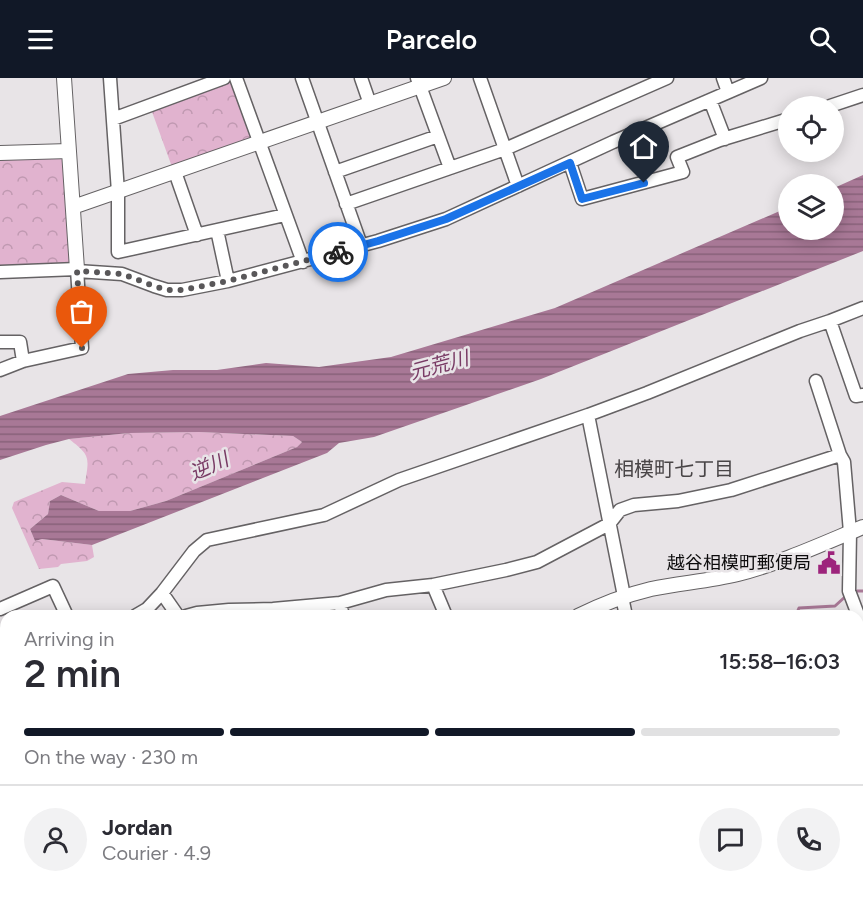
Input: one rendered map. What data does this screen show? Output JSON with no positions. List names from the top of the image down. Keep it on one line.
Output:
{"districts":["相模町七丁目"],"water":["元荒川","逆川"],"places":{"public building":["越谷相模町郵便局"]},"page":{"header":"Parcelo","heading":["2 min","Arriving in","15:58–16:03"],"panel":["Jordan","Courier · 4.9"],"bar":"On the way · 230 m"}}
